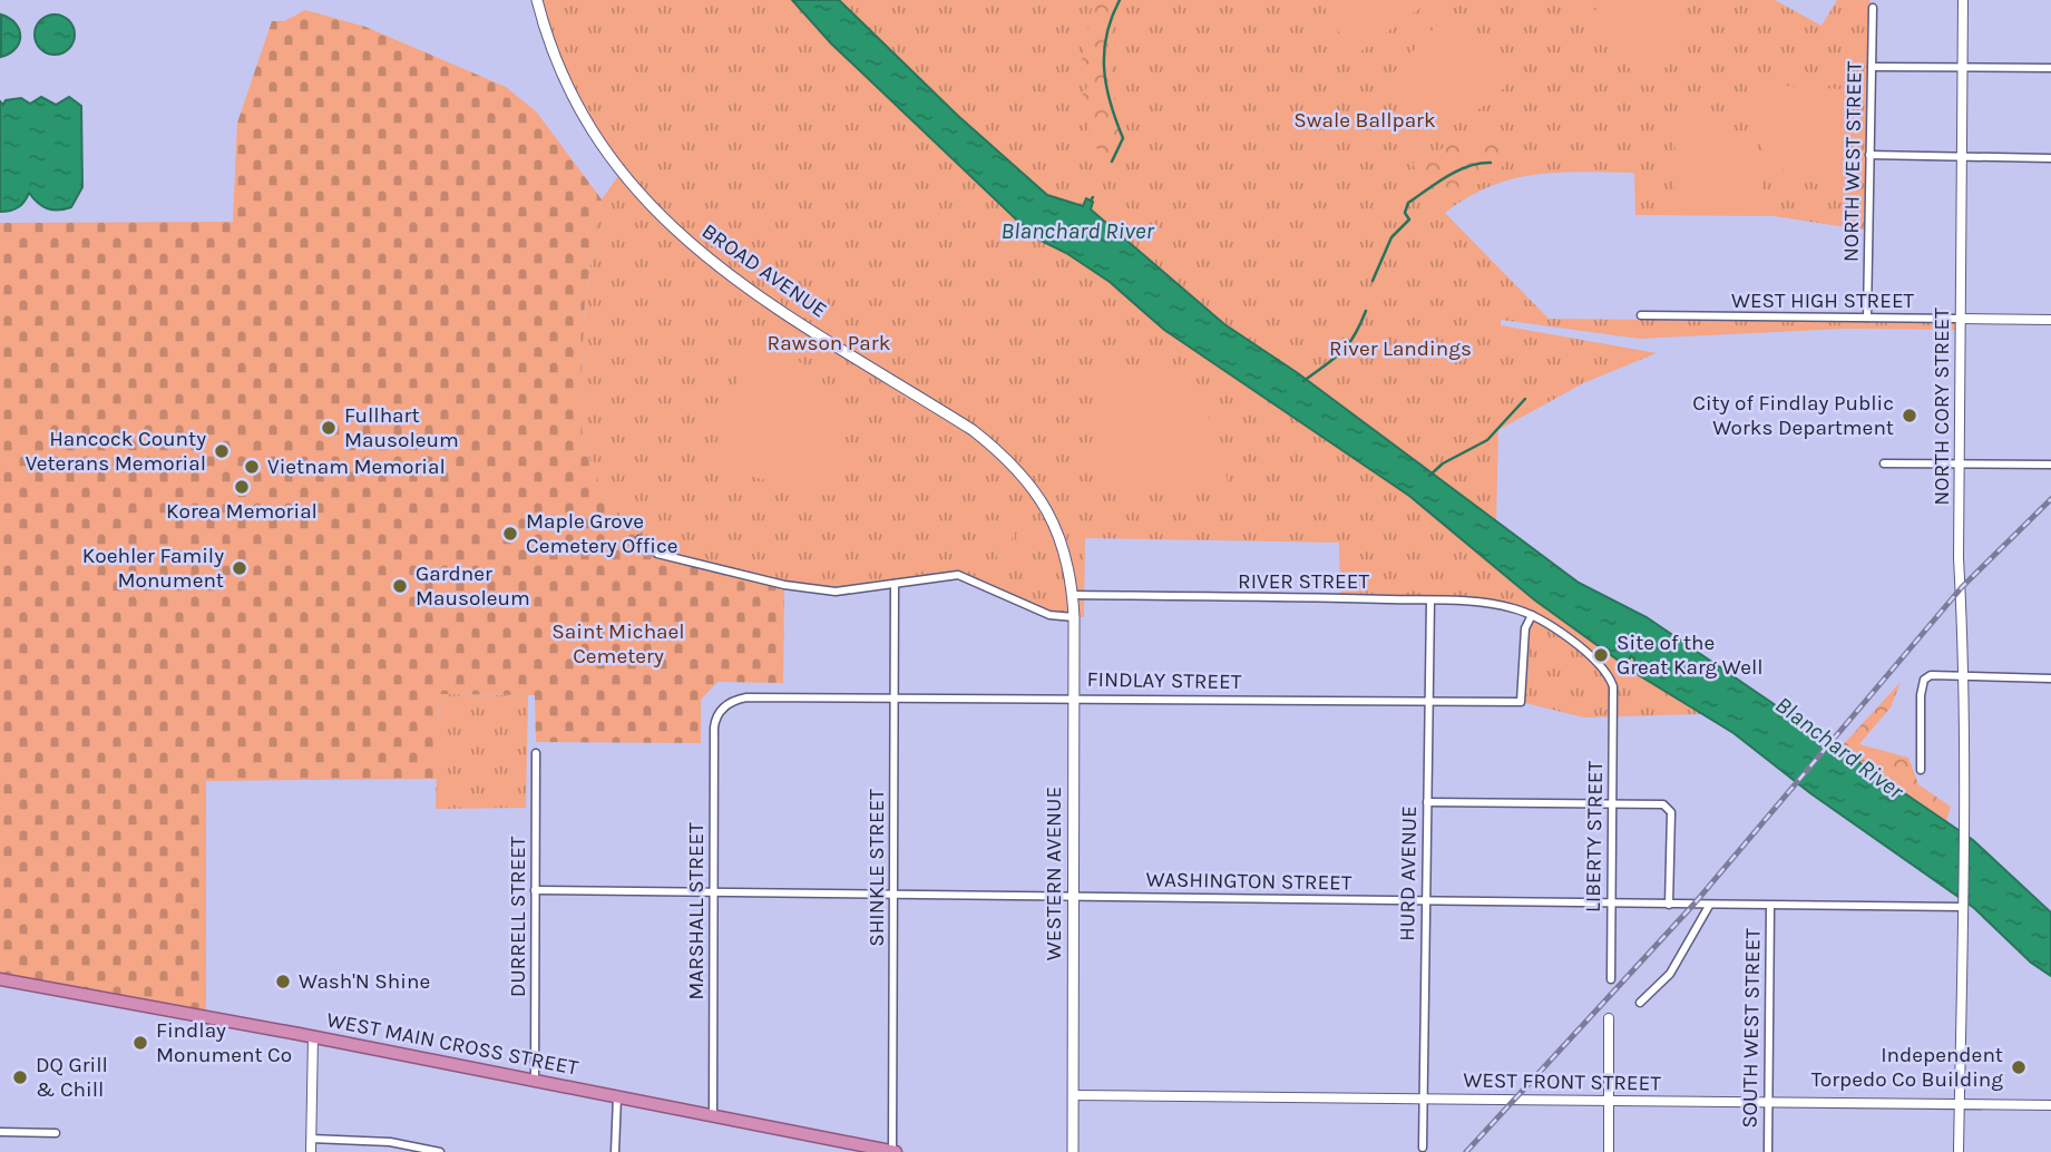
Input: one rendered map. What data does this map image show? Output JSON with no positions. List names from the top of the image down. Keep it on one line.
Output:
{"streets":{"highway":["WEST MAIN CROSS STREET"],"main road":["BROAD AVENUE","WESTERN AVENUE"],"street":["NORTH WEST STREET","WEST HIGH STREET","NORTH CORY STREET","RIVER STREET","FINDLAY STREET","LIBERTY STREET","SHINKLE STREET","HURD AVENUE","WASHINGTON STREET","MARSHALL STREET","DURRELL STREET","SOUTH WEST STREET","WEST FRONT STREET"]},"crossings":[["NORTH WEST STREET","WEST HIGH STREET"],["BROAD AVENUE","RIVER STREET"],["BROAD AVENUE","WESTERN AVENUE"],["WEST HIGH STREET","NORTH CORY STREET"],["NORTH CORY STREET","WASHINGTON STREET"],["NORTH CORY STREET","WEST FRONT STREET"],["RIVER STREET","FINDLAY STREET"],["RIVER STREET","LIBERTY STREET"],["RIVER STREET","WESTERN AVENUE"],["RIVER STREET","HURD AVENUE"],["FINDLAY STREET","LIBERTY STREET"],["FINDLAY STREET","SHINKLE STREET"],["FINDLAY STREET","WESTERN AVENUE"],["FINDLAY STREET","HURD AVENUE"],["FINDLAY STREET","MARSHALL STREET"],["LIBERTY STREET","WASHINGTON STREET"],["SHINKLE STREET","WASHINGTON STREET"],["SHINKLE STREET","WEST MAIN CROSS STREET"],["WESTERN AVENUE","WASHINGTON STREET"],["WESTERN AVENUE","WEST FRONT STREET"],["HURD AVENUE","WASHINGTON STREET"],["HURD AVENUE","WEST FRONT STREET"],["WASHINGTON STREET","MARSHALL STREET"],["WASHINGTON STREET","DURRELL STREET"],["WASHINGTON STREET","SOUTH WEST STREET"],["MARSHALL STREET","WEST MAIN CROSS STREET"],["DURRELL STREET","WEST MAIN CROSS STREET"],["SOUTH WEST STREET","WEST FRONT STREET"]],"water":["Blanchard River"],"parks":["Swale Ballpark","Rawson Park","River Landings","Saint Michael Cemetery"],"places":["City of Findlay Public Works Department","Fullhart Mausoleum","Hancock County Veterans Memorial","Vietnam Memorial","Korea Memorial","Maple Grove Cemetery Office","Koehler Family Monument","Gardner Mausoleum","Site of the Great Karg Well","Wash'N Shine","Findlay Monument Co","Independent Torpedo Co Building","DQ Grill & Chill"]}
